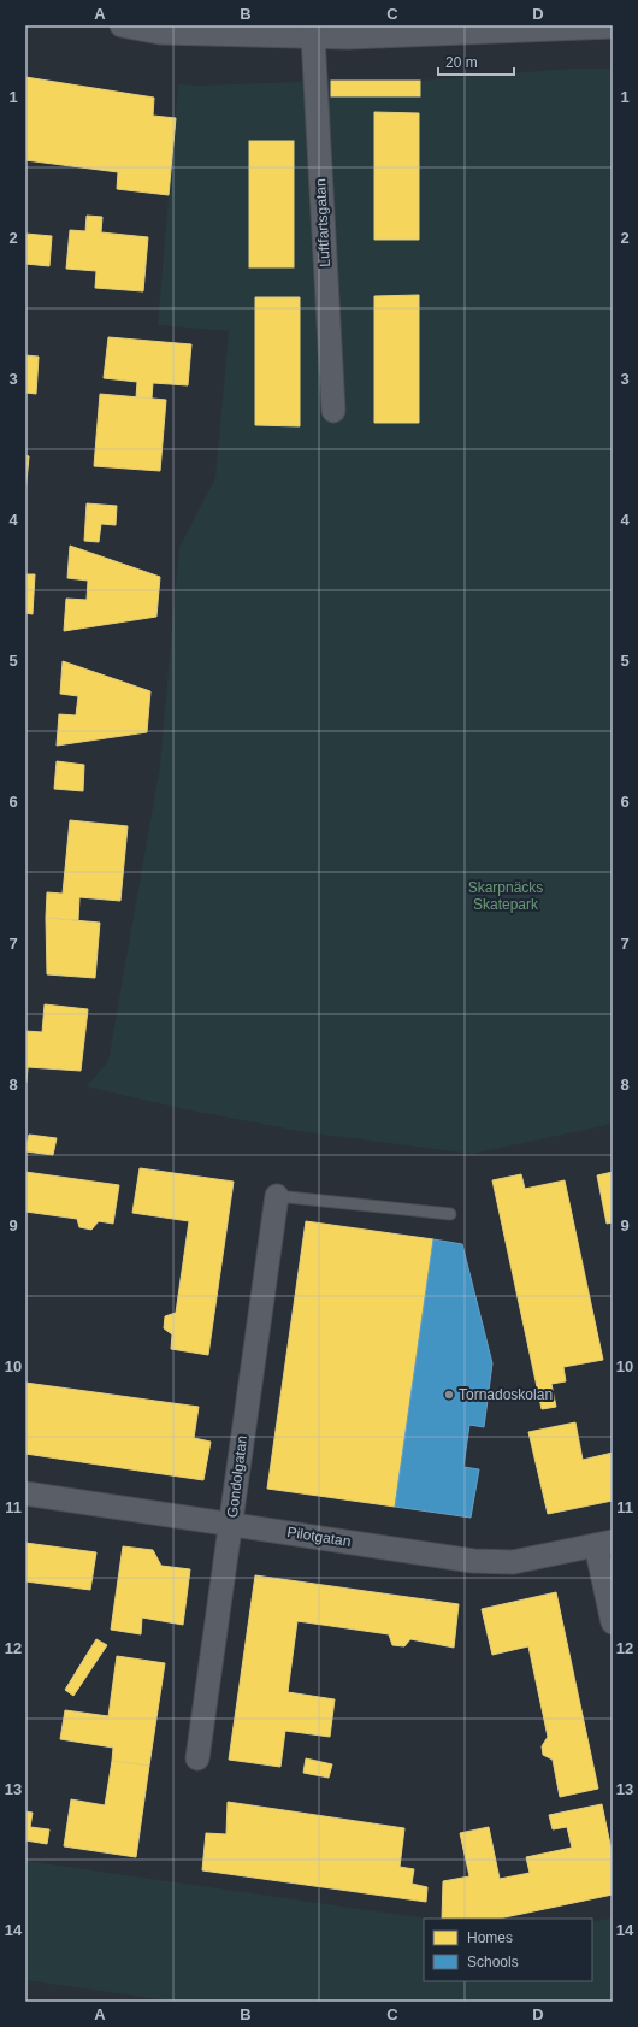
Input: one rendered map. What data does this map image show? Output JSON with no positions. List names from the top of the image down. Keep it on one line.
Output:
{"streets":{"street":["Luftfartsgatan","Gondolgatan","Pilotgatan"]},"crossings":[["Gondolgatan","Pilotgatan"]],"parks":["Skarpnäcks Skatepark"],"places":["Tornadoskolan"],"legend":["Homes","Schools"],"scale_bar":"20 m","grid":{"columns":["A","B","C","D"],"rows":["1","2","3","4","5","6","7","8","9","10","11","12","13","14"]}}
